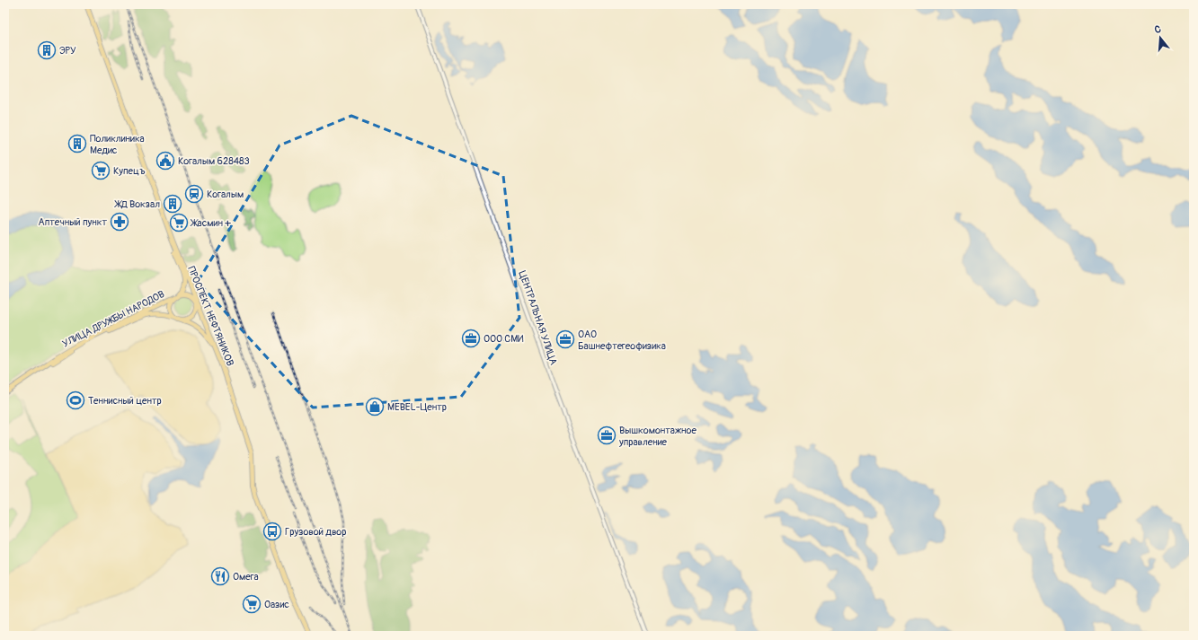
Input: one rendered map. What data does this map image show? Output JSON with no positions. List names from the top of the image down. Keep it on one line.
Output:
{"streets":{"main road":["ПРОСПЕКТ НЕФТЯНИКОВ","УЛИЦА ДРУЖБЫ НАРОДОВ"],"street":["ЦЕНТРАЛЬНАЯ УЛИЦА"]},"places":{"building":["ЭРУ","Поликлиника Медис","ЖД Вокзал"],"public building":["Когалым 628483"],"supermarket":["Купецъ","Жасмин +","Оазис"],"station":["Когалым"],"pharmacy":["Аптечный пункт"],"office":["ООО СМИ","ОАО Башнефтегеофизика","Вышкомонтажное управление"],"sports":["Теннисный центр"],"shop":["MEBEL-Центр"],"bus stop":["Грузовой двор"],"restaurant":["Омега"]},"north":"top"}
